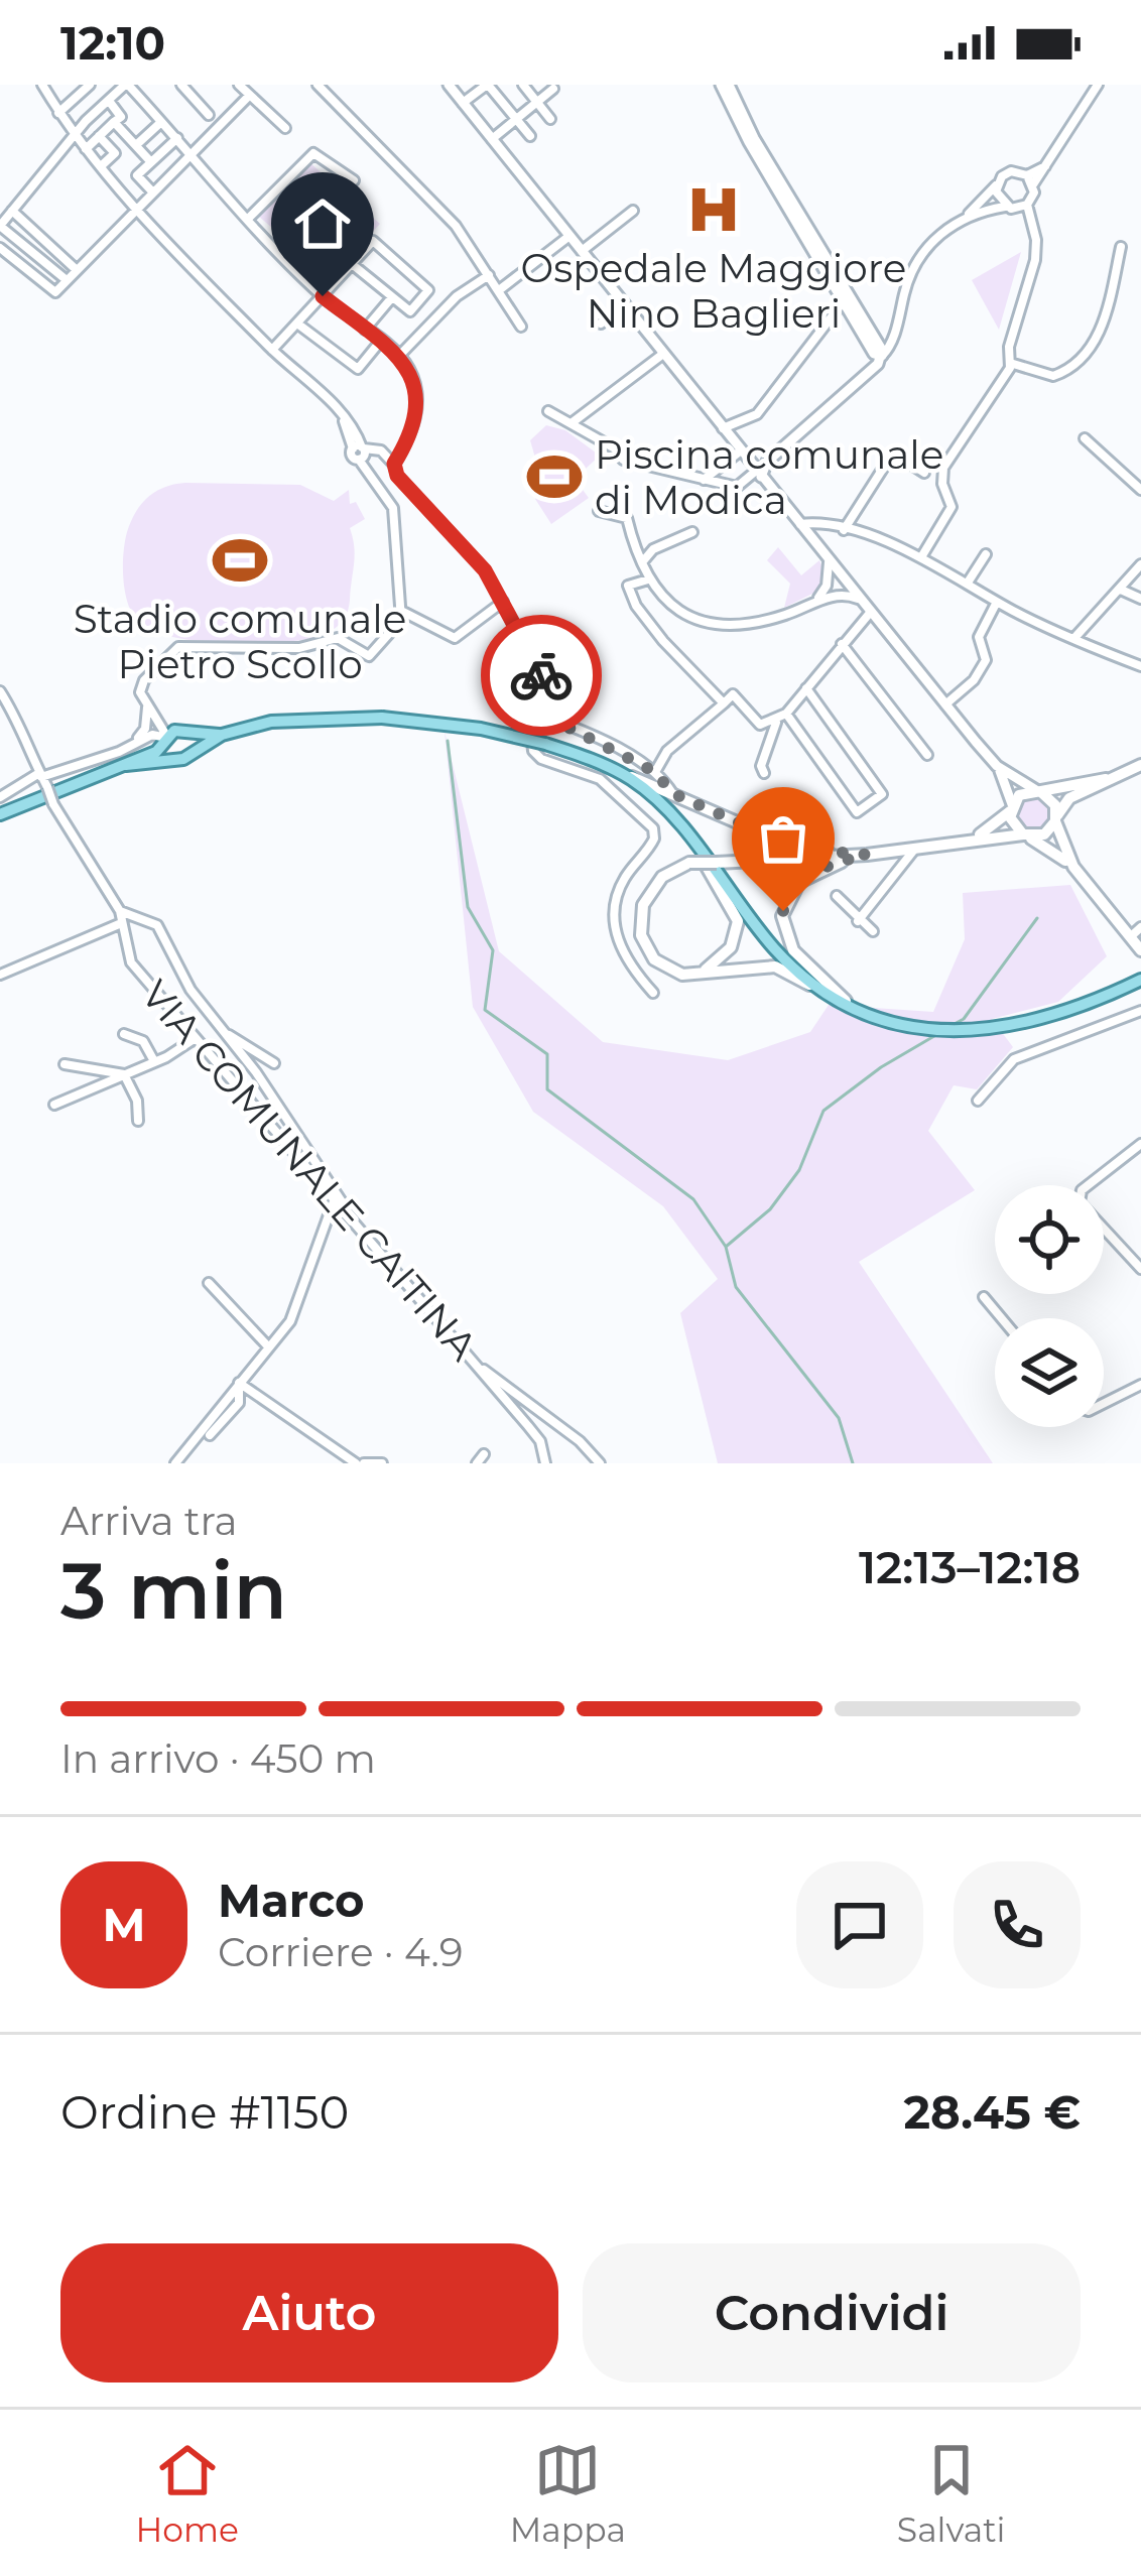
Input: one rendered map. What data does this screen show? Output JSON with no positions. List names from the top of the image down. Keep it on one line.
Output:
{"streets":{"street":["VIA COMUNALE CAITINA"]},"places":{"hospital":["Ospedale Maggiore Nino Baglieri"],"sports":["Piscina comunale di Modica","Stadio comunale Pietro Scollo"]},"page":{"status":"12:10","heading":["3 min","Arriva tra","12:13–12:18"],"panel":["Marco","Corriere · 4.9","Ordine #1150","28.45 €"],"bar":"In arrivo · 450 m","round":"M","buttons":["Aiuto","Condividi"],"tabs":["Home","Mappa","Salvati"]}}
